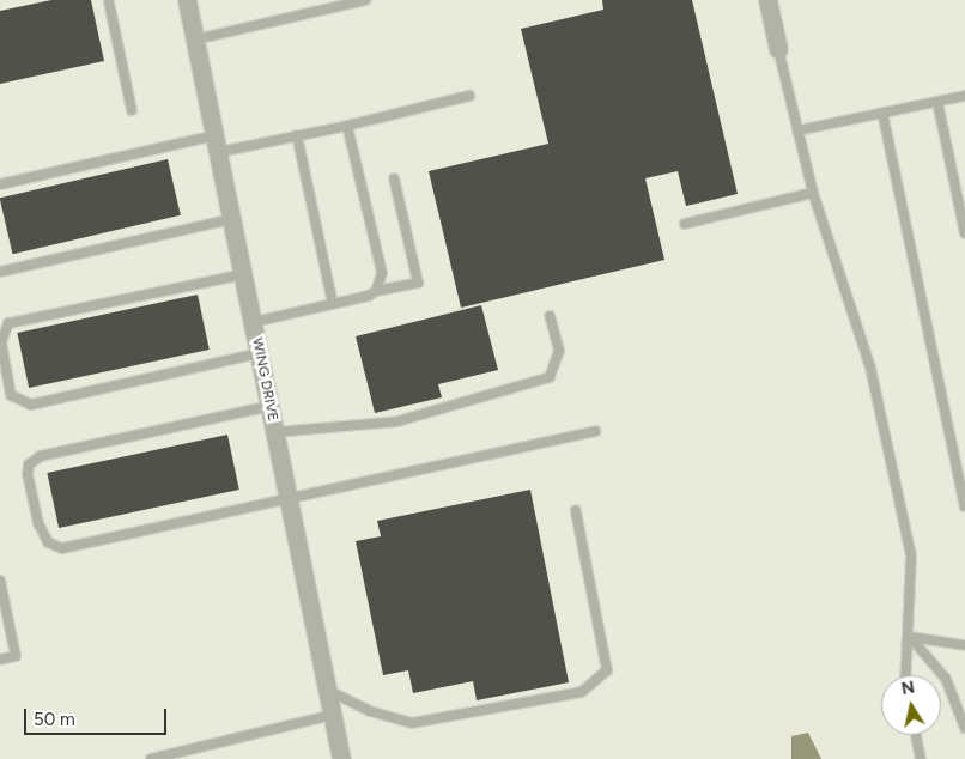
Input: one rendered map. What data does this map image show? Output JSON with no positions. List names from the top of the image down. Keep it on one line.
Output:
{"streets":{"street":["WING DRIVE"]},"scale_bar":"50 m","north":"top"}
